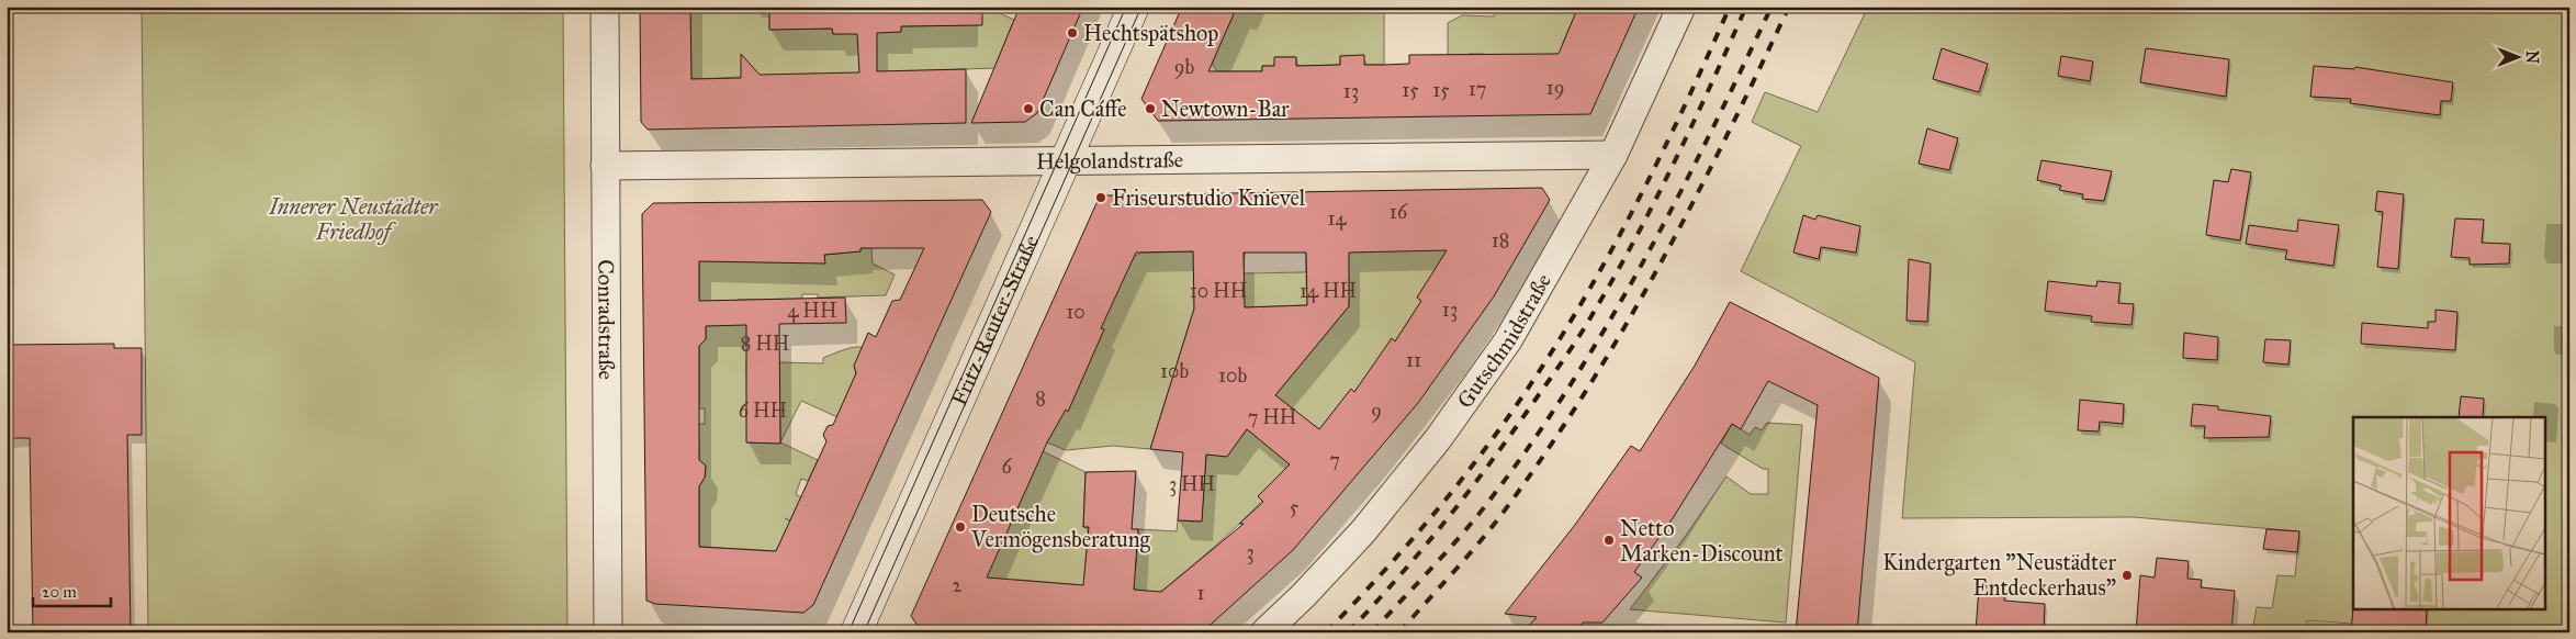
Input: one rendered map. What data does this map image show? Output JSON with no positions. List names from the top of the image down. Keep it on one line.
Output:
{"streets":{"main road":["Fritz-Reuter-Straße"],"street":["Helgolandstraße","Conradstraße","Gutschmidstraße"]},"crossings":[["Helgolandstraße","Conradstraße"],["Helgolandstraße","Fritz-Reuter-Straße"],["Helgolandstraße","Gutschmidstraße"]],"parks":["Innerer Neustädter Friedhof"],"places":["Hechtspätshop","Can Cáffe","Newtown-Bar","Friseurstudio Knievel","Deutsche Vermögensberatung","Netto Marken-Discount","Kindergarten \"Neustädter Entdeckerhaus\""],"house_numbers":["9b","19","17","15","15","13","16","14","18","10 HH","14 HH","13","4 HH","10","8 HH","11","10b","10b","8","6 HH","9","7 HH","7","6","3 HH","5","3","2","1"],"scale_bar":"20 m","north":"right"}
